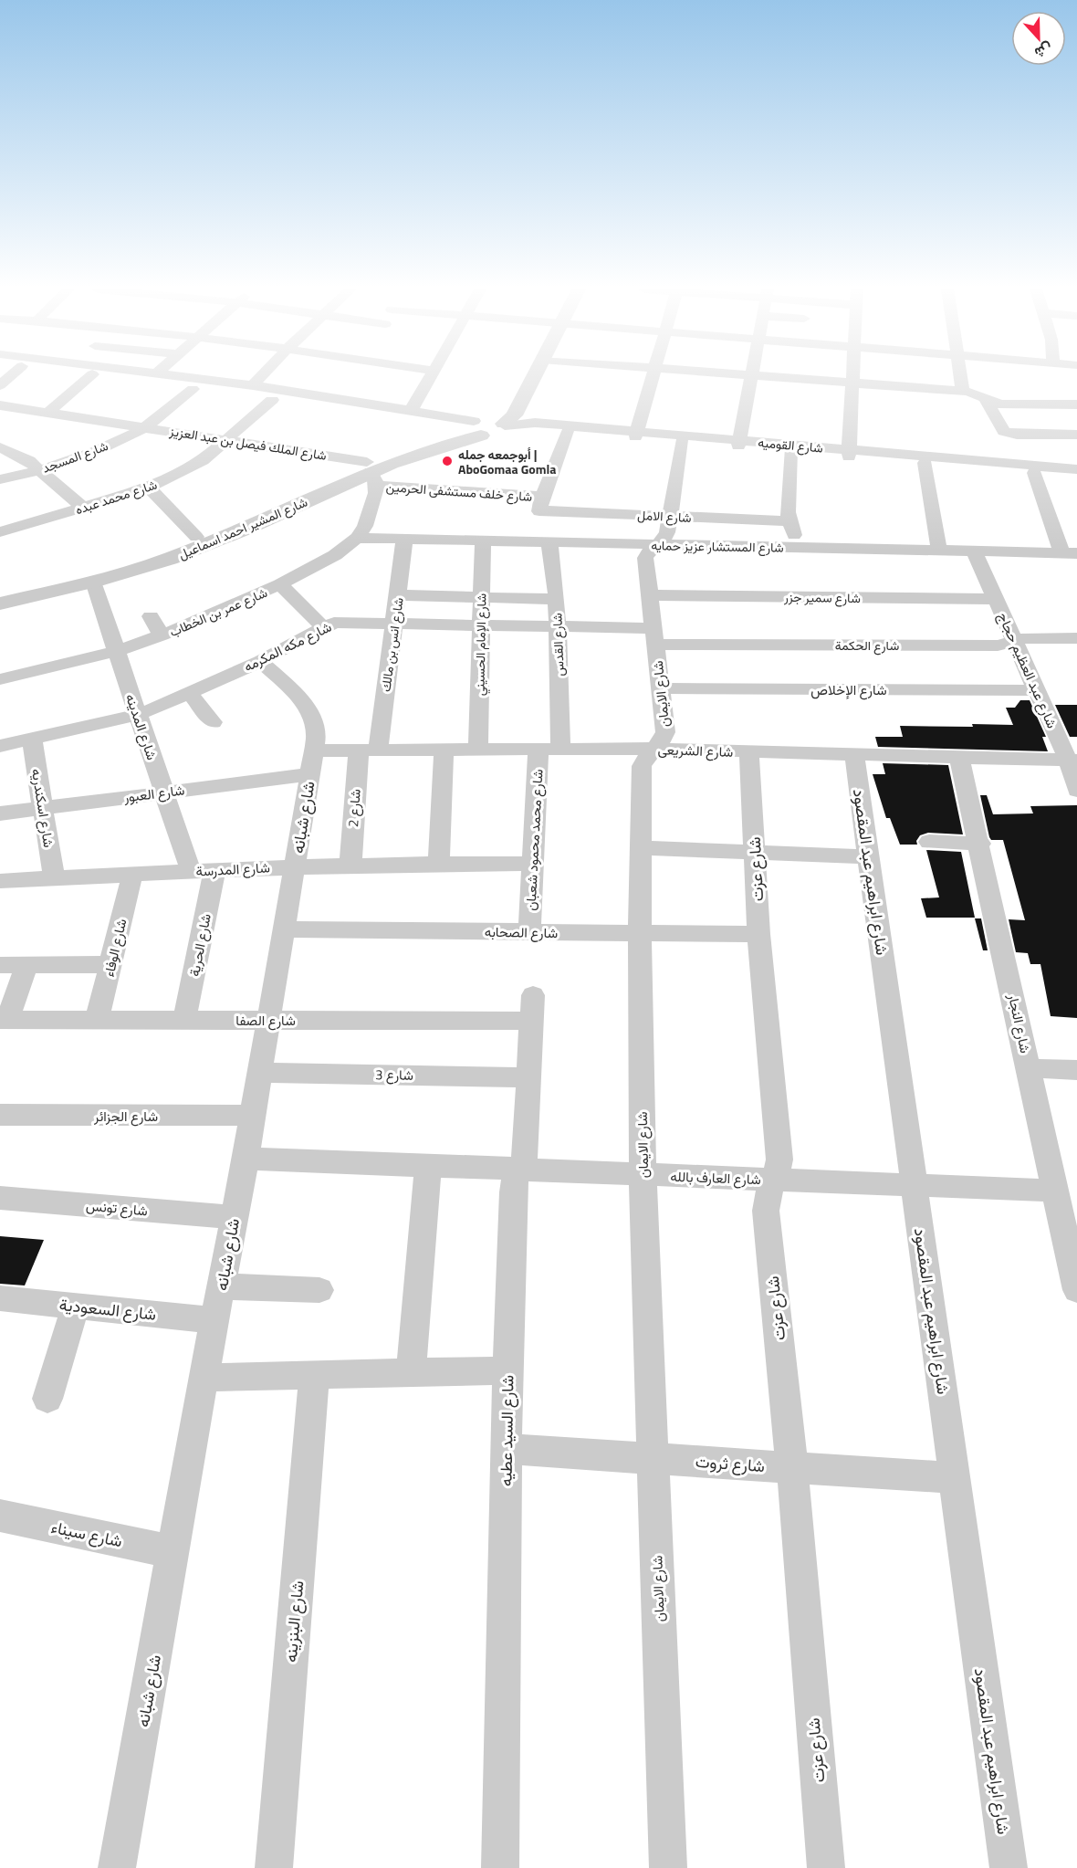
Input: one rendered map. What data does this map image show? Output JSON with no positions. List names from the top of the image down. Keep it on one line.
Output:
{"streets":{"street":["شارع الملك فيصل بن عبد العزيز","شارع القوميه","شارع المسجد","شارع خلف مستشفى الحرمين","شارع محمد عبده","شارع الامل","شارع المشير احمد اسماعيل","شارع المستشار عزيز حمايه","شارع سمير جزر","شارع عمر بن الخطاب","شارع انس بن مالك","شارع الإمام الحسيني","شارع القدس","شارع الحكمة","شارع مكه المكرمه","شارع عبد العظيم حجاج","شارع الإخلاص","شارع الايمان","شارع المدينه","شارع الشريعى","شارع العبور","شارع اسكندريه","شارع 2","شارع شبانه","شارع محمد محمود شعبان","شارع المدرسة","شارع عزت","شارع ابراهيم عبد المقصود","شارع الصحابه","شارع الحرية","شارع الوفاء","شارع الصفا","شارع النجار","شارع 3","شارع الجزائر","شارع العارف بالله","شارع تونس","شارع السعودية","شارع السيد عطيه","شارع ثروت","شارع سيناء","شارع البنزينه"]},"crossings":[["شارع الملك فيصل بن عبد العزيز","شارع المسجد"],["شارع الملك فيصل بن عبد العزيز","شارع خلف مستشفى الحرمين"],["شارع الملك فيصل بن عبد العزيز","شارع محمد عبده"],["شارع الملك فيصل بن عبد العزيز","شارع المشير احمد اسماعيل"],["شارع القوميه","شارع المسجد"],["شارع القوميه","شارع محمد عبده"],["شارع القوميه","شارع المشير احمد اسماعيل"],["شارع القوميه","شارع القدس"],["شارع القوميه","شارع الايمان"],["شارع خلف مستشفى الحرمين","شارع الامل"],["شارع خلف مستشفى الحرمين","شارع المشير احمد اسماعيل"],["شارع خلف مستشفى الحرمين","شارع القدس"],["شارع الامل","شارع القدس"],["شارع الامل","شارع الايمان"],["شارع المشير احمد اسماعيل","شارع المدينه"],["شارع المستشار عزيز حمايه","شارع عمر بن الخطاب"],["شارع المستشار عزيز حمايه","شارع انس بن مالك"],["شارع المستشار عزيز حمايه","شارع الإمام الحسيني"],["شارع المستشار عزيز حمايه","شارع القدس"],["شارع المستشار عزيز حمايه","شارع عبد العظيم حجاج"],["شارع المستشار عزيز حمايه","شارع الايمان"],["شارع سمير جزر","شارع عبد العظيم حجاج"],["شارع سمير جزر","شارع الايمان"],["شارع عمر بن الخطاب","شارع المدينه"],["شارع انس بن مالك","شارع مكه المكرمه"],["شارع انس بن مالك","شارع الشريعى"],["شارع انس بن مالك","شارع 2"],["شارع الإمام الحسيني","شارع مكه المكرمه"],["شارع الإمام الحسيني","شارع الشريعى"],["شارع القدس","شارع مكه المكرمه"],["شارع القدس","شارع الشريعى"],["شارع الحكمة","شارع مكه المكرمه"],["شارع الحكمة","شارع عبد العظيم حجاج"],["شارع الحكمة","شارع الايمان"],["شارع مكه المكرمه","شارع الايمان"],["شارع مكه المكرمه","شارع المدينه"],["شارع مكه المكرمه","شارع اسكندريه"],["شارع مكه المكرمه","شارع شبانه"],["شارع عبد العظيم حجاج","شارع الإخلاص"],["شارع عبد العظيم حجاج","شارع الشريعى"],["شارع الإخلاص","شارع الايمان"],["شارع الايمان","شارع الشريعى"],["شارع الايمان","شارع الصحابه"],["شارع الايمان","شارع العارف بالله"],["شارع الايمان","شارع ثروت"],["شارع المدينه","شارع العبور"],["شارع المدينه","شارع المدرسة"],["شارع الشريعى","شارع العبور"],["شارع الشريعى","شارع 2"],["شارع الشريعى","شارع شبانه"],["شارع الشريعى","شارع محمد محمود شعبان"],["شارع الشريعى","شارع عزت"],["شارع الشريعى","شارع ابراهيم عبد المقصود"],["شارع الشريعى","شارع النجار"],["شارع العبور","شارع اسكندريه"],["شارع العبور","شارع شبانه"],["شارع اسكندريه","شارع المدرسة"],["شارع 2","شارع المدرسة"],["شارع شبانه","شارع المدرسة"],["شارع شبانه","شارع الصحابه"],["شارع شبانه","شارع الصفا"],["شارع شبانه","شارع 3"],["شارع شبانه","شارع الجزائر"],["شارع شبانه","شارع العارف بالله"],["شارع شبانه","شارع تونس"],["شارع شبانه","شارع السعودية"],["شارع شبانه","شارع سيناء"],["شارع محمد محمود شعبان","شارع المدرسة"],["شارع محمد محمود شعبان","شارع الصحابه"],["شارع المدرسة","شارع الحرية"],["شارع المدرسة","شارع الوفاء"],["شارع عزت","شارع الصحابه"],["شارع عزت","شارع العارف بالله"],["شارع عزت","شارع ثروت"],["شارع ابراهيم عبد المقصود","شارع العارف بالله"],["شارع ابراهيم عبد المقصود","شارع ثروت"],["شارع الحرية","شارع الصفا"],["شارع الوفاء","شارع الصفا"],["شارع الصفا","شارع السيد عطيه"],["شارع النجار","شارع العارف بالله"],["شارع 3","شارع السيد عطيه"],["شارع العارف بالله","شارع السيد عطيه"],["شارع السيد عطيه","شارع ثروت"]],"places":["أبوجمعه جمله | AboGomaa Gomla"],"north":"bottom"}
